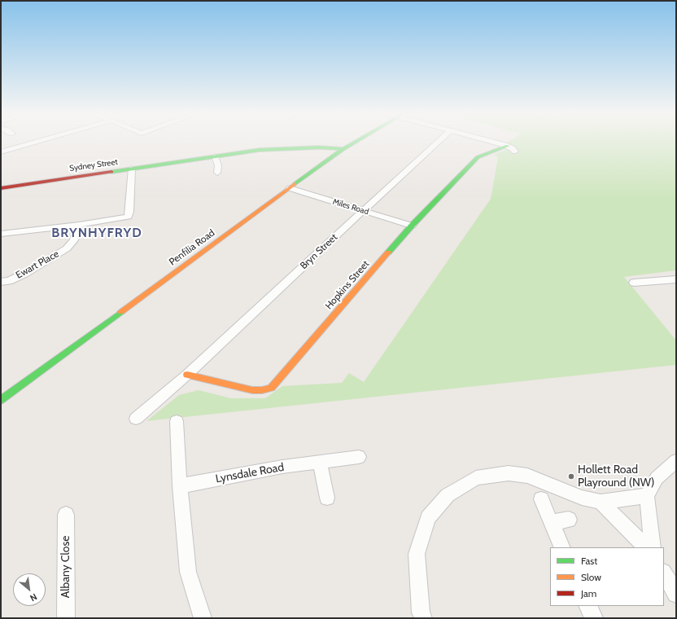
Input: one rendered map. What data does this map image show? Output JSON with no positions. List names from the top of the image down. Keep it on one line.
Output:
{"streets":{"street":["Sydney Street","Miles Road","Penfilia Road","Bryn Street","Ewart Place","Hopkins Street","Lynsdale Road","Albany Close"]},"crossings":[["Sydney Street","Penfilia Road"],["Miles Road","Penfilia Road"],["Miles Road","Bryn Street"],["Miles Road","Hopkins Street"],["Bryn Street","Hopkins Street"]],"districts":["BRYNHYFRYD"],"places":["Hollett Road Playround (NW)"],"legend":["Fast","Slow","Jam"],"north":"bottom right"}
